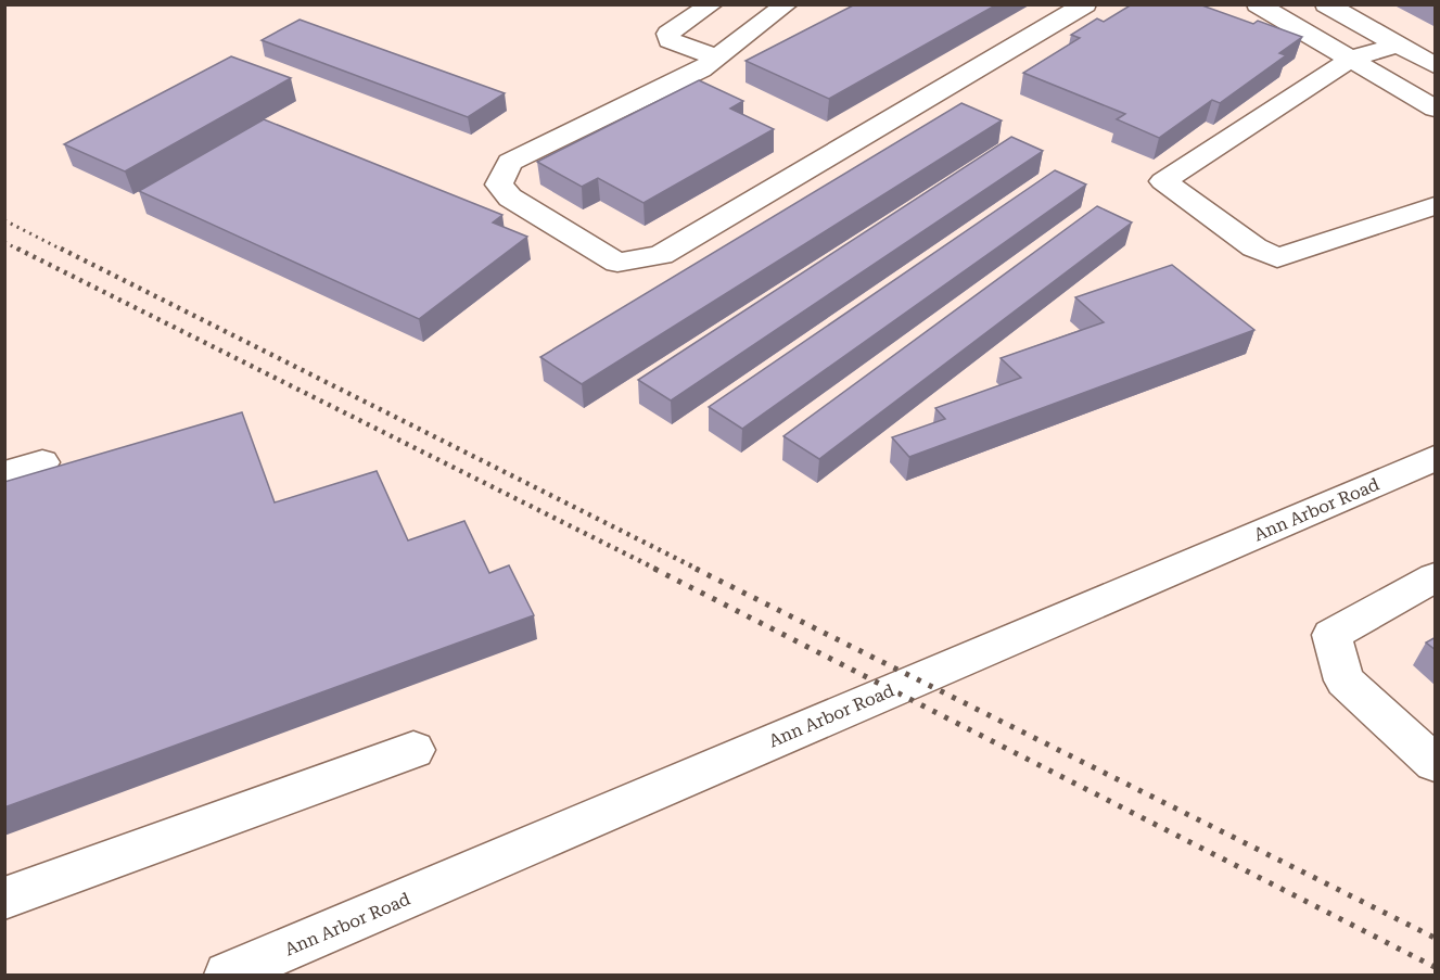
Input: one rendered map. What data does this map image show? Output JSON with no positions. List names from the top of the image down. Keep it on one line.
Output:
{"streets":{"main road":["Ann Arbor Road"]}}
